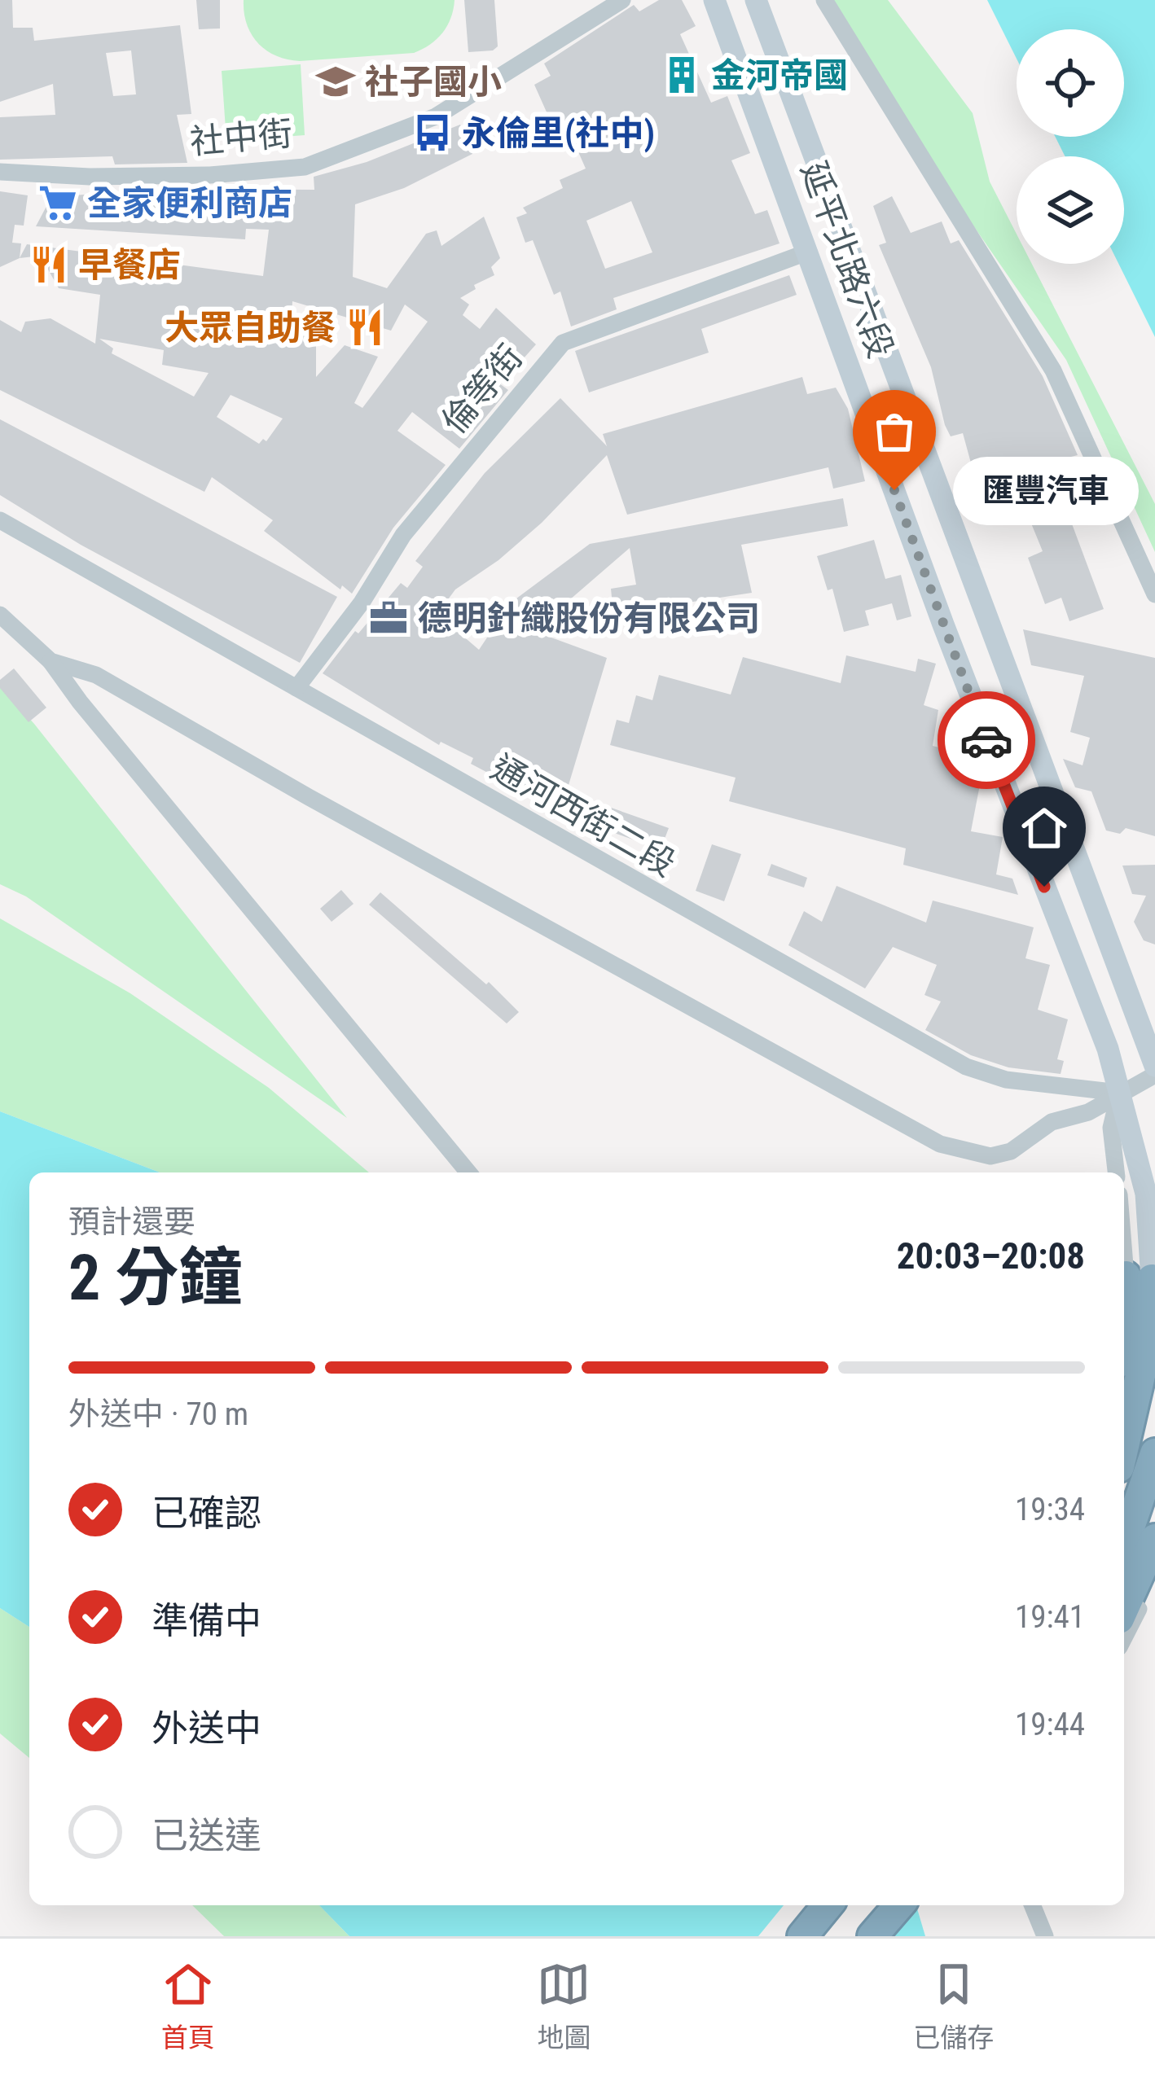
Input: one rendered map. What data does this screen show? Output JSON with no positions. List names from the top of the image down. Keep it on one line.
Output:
{"streets":{"main road":["延平北路六段"],"street":["社中街","倫等街","通河西街二段"]},"crossings":[["延平北路六段","倫等街"],["延平北路六段","通河西街二段"],["倫等街","通河西街二段"]],"places":{"building":["金河帝國"],"school or university":["社子國小"],"bus stop":["永倫里(社中)"],"supermarket":["全家便利商店"],"restaurant":["早餐店","大眾自助餐"],"other":["匯豐汽車"],"office":["德明針織股份有限公司"]},"page":{"bubble":"匯豐汽車","heading":["2 分鐘","預計還要","20:03–20:08"],"bar":"外送中 · 70 m","list":[["已確認","19:34"],["準備中","19:41"],["外送中","19:44"],"已送達"],"tabs":["首頁","地圖","已儲存"]}}
